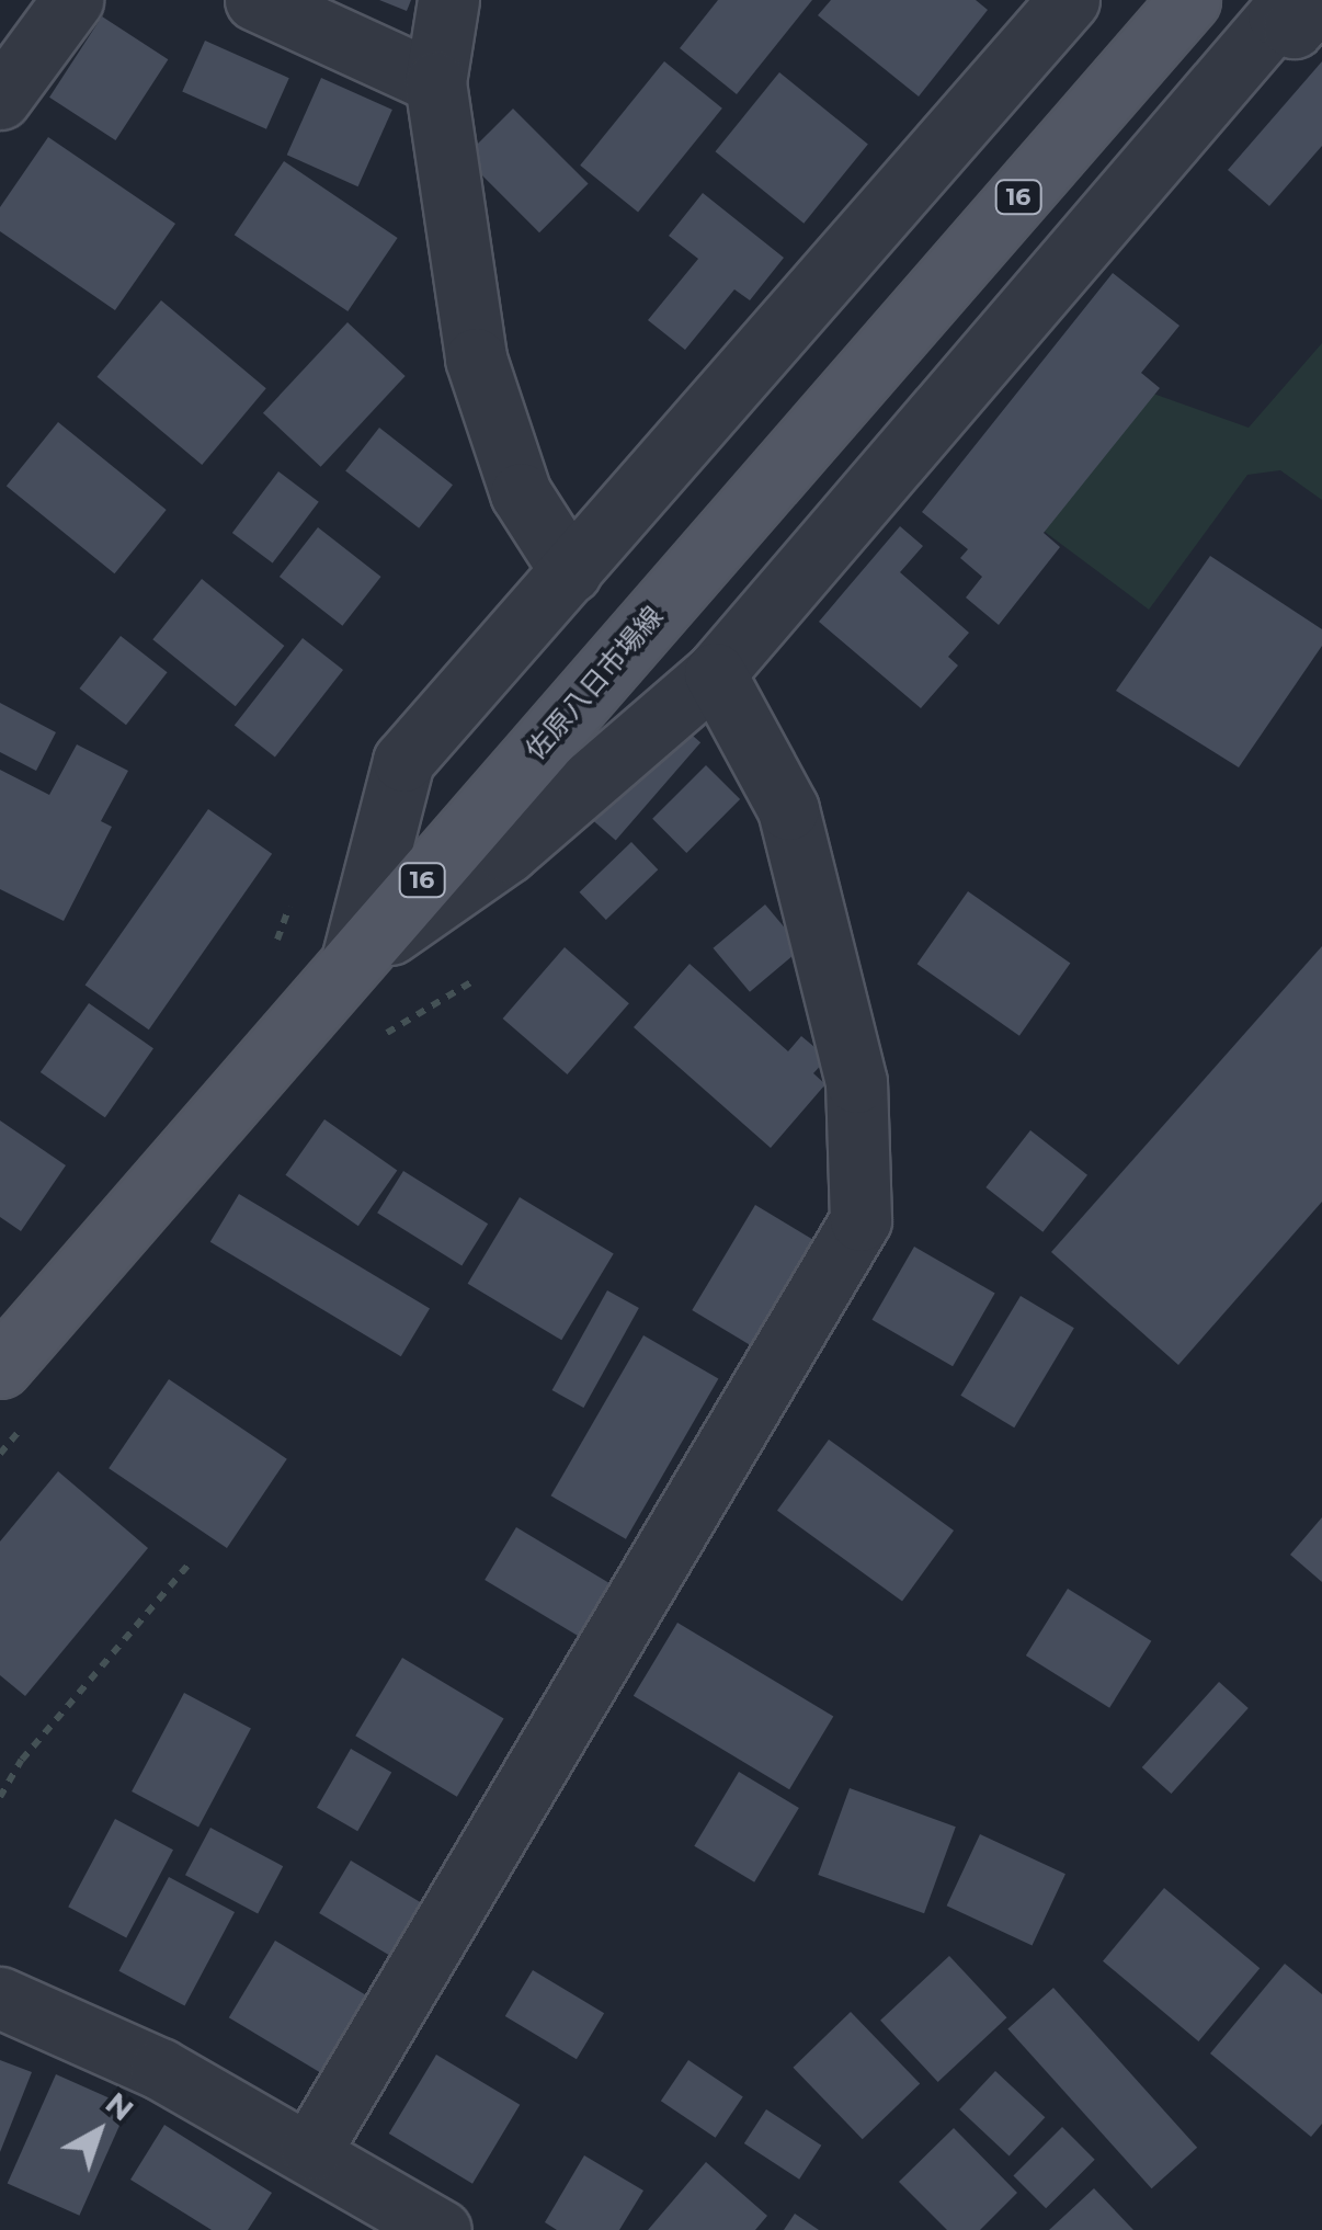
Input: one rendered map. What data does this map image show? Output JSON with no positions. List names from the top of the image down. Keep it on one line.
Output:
{"streets":{"main road":["16","佐原八日市場線"]},"north":"top right"}
